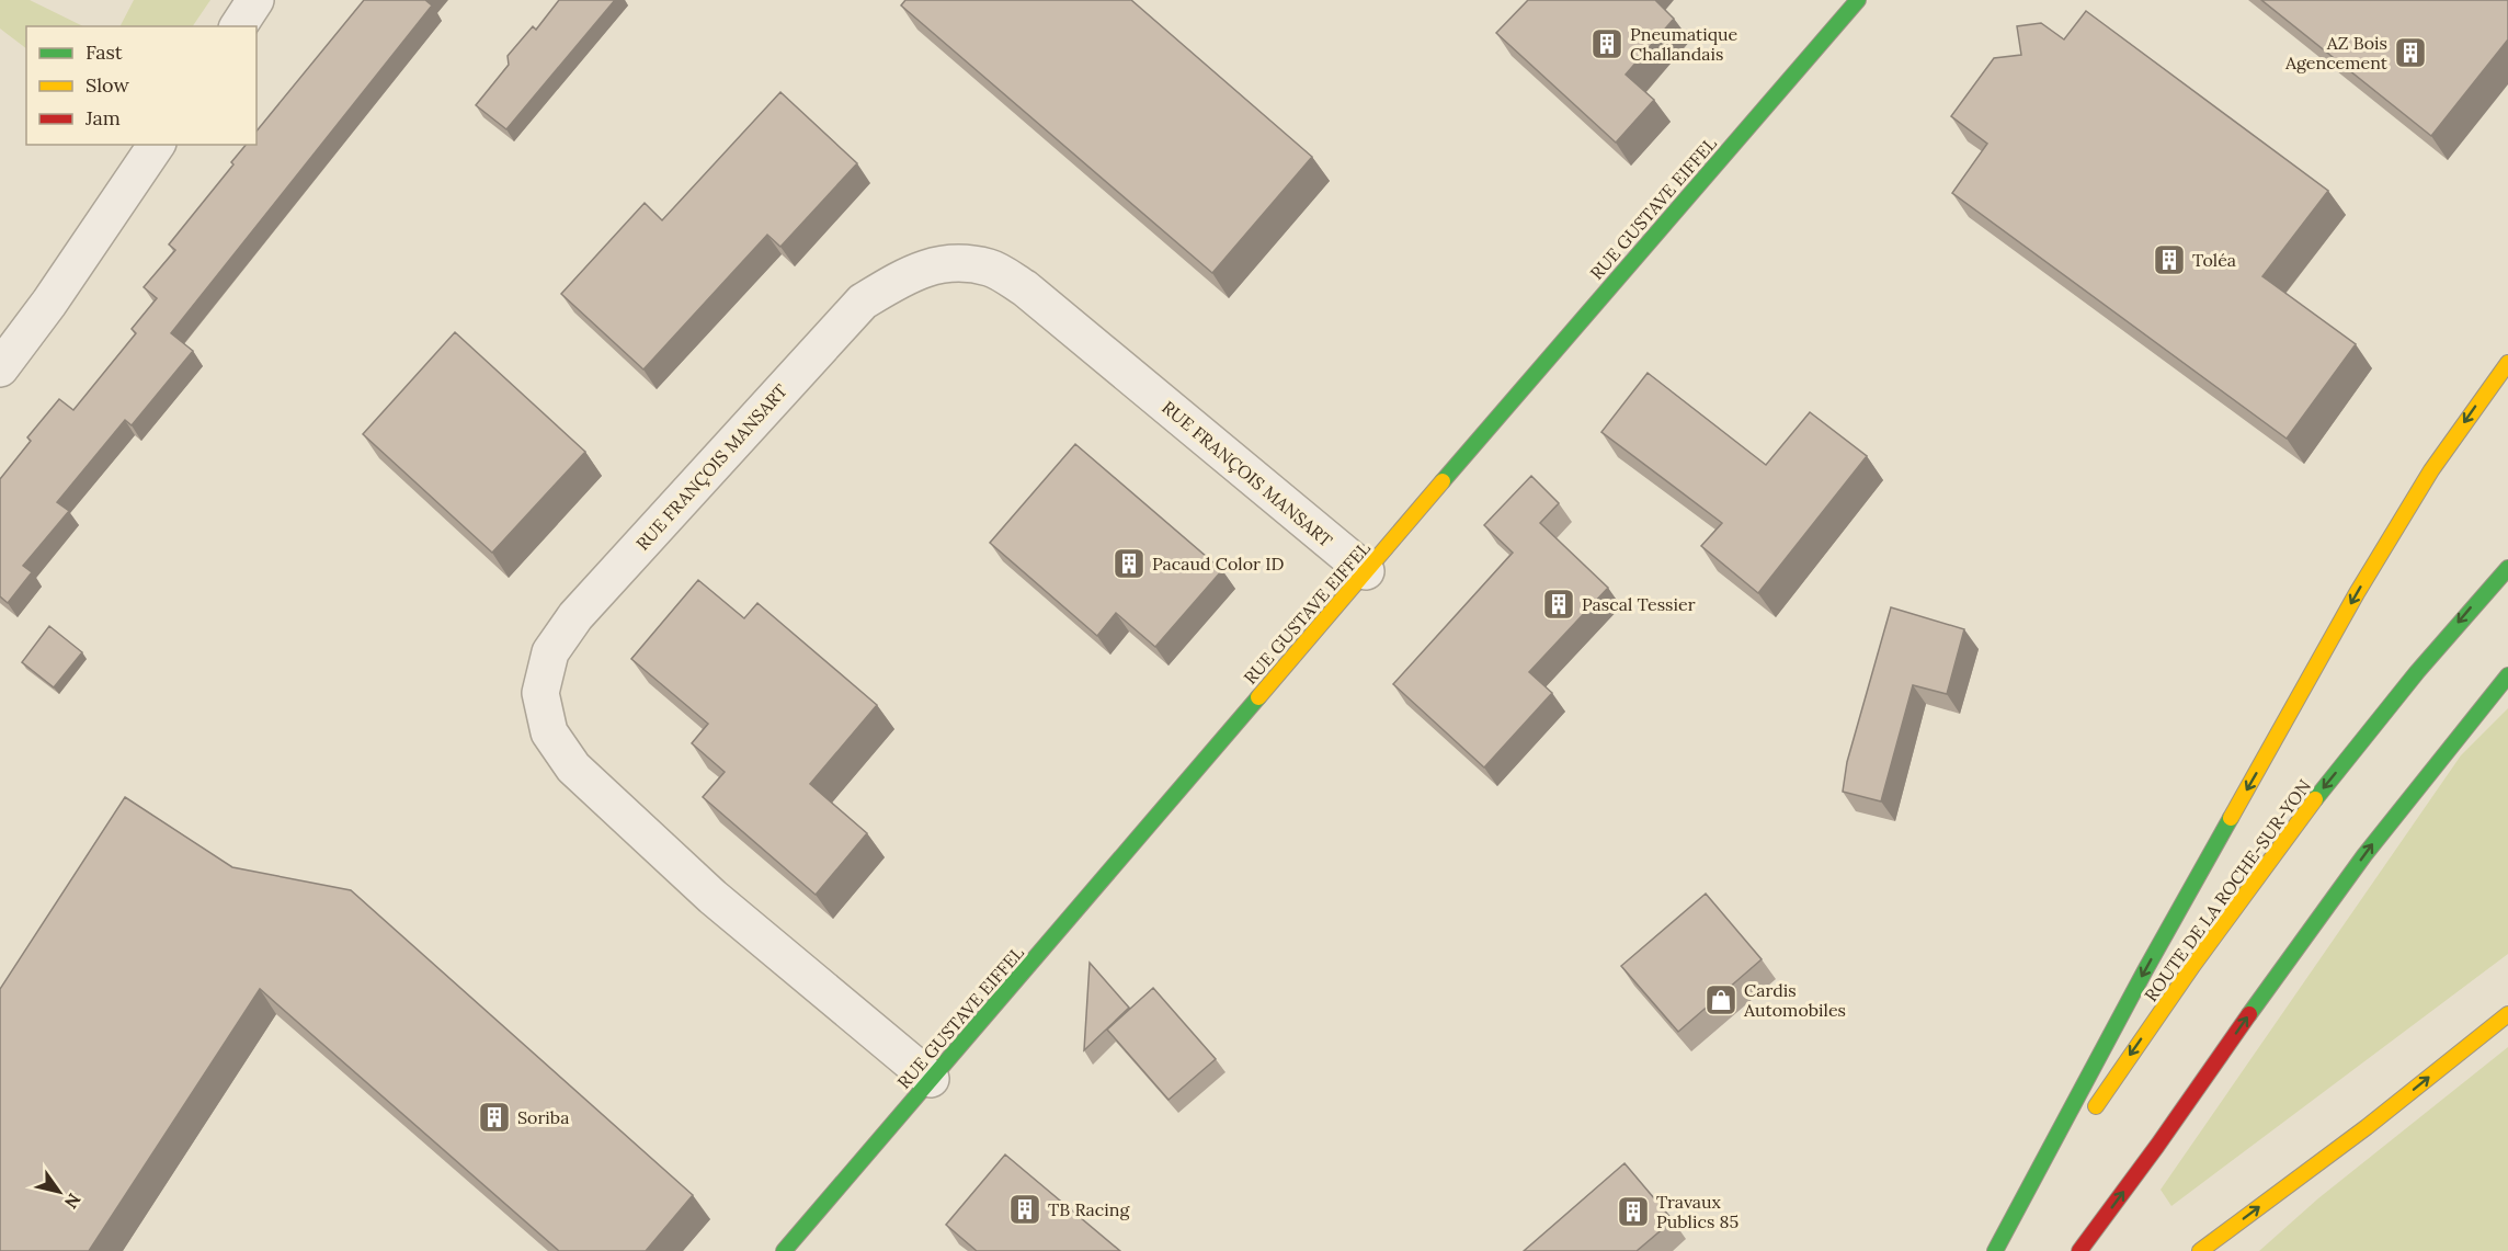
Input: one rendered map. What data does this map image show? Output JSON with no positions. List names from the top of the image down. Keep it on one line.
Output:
{"streets":{"main road":["RUE GUSTAVE EIFFEL","ROUTE DE LA ROCHE-SUR-YON"],"street":["RUE FRANÇOIS MANSART"]},"crossings":[["RUE GUSTAVE EIFFEL","RUE FRANÇOIS MANSART"]],"places":{"building":["Pneumatique Challandais","AZ Bois Agencement","Toléa","Pacaud Color ID","Pascal Tessier","Soriba","TB Racing","Travaux Publics 85"],"shop":["Cardis Automobiles"]},"legend":["Fast","Slow","Jam"],"north":"bottom right"}
